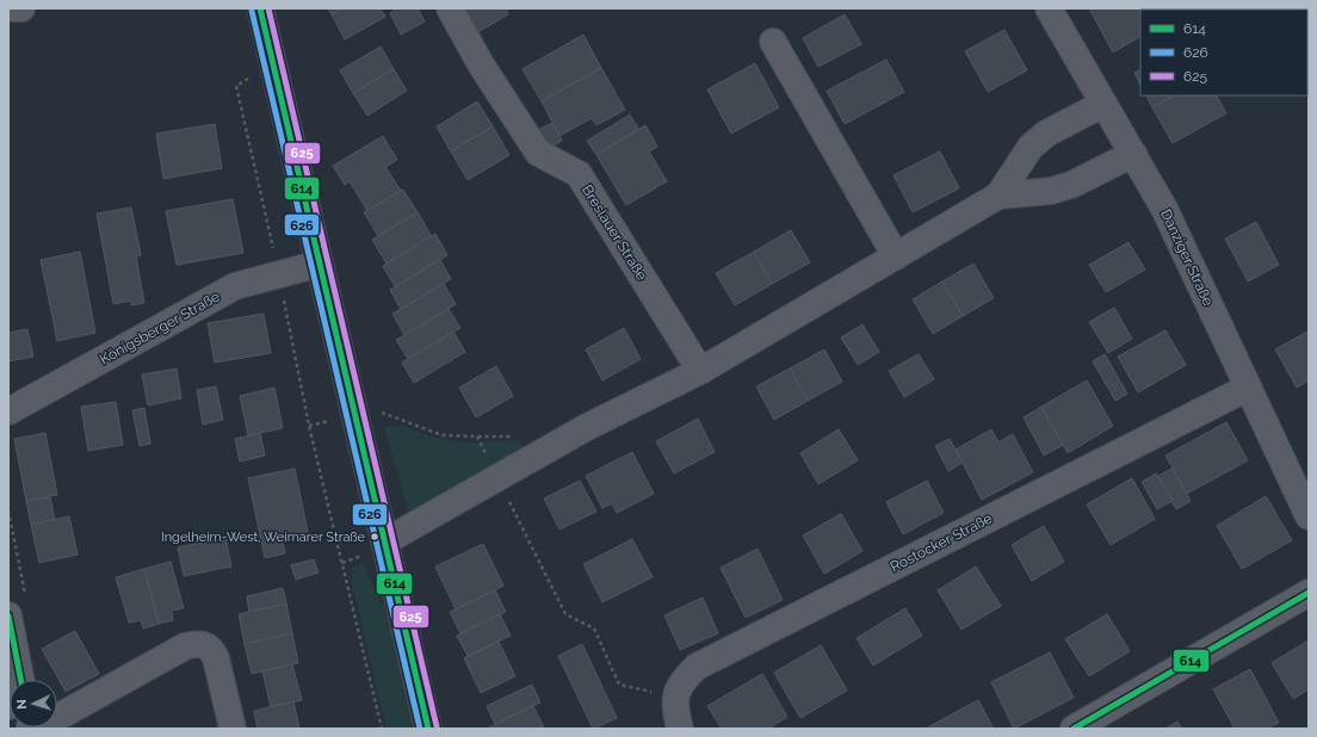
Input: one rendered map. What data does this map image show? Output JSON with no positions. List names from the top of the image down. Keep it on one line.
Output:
{"streets":{"street":["Breslauer Straße","Danziger Straße","Königsberger Straße","Rostocker Straße"]},"crossings":[["Danziger Straße","Rostocker Straße"]],"places":["Ingelheim-West, Weimarer Straße"],"lines":["transit line 614","transit line 625","transit line 626"],"legend":["614","626","625"],"north":"left"}
